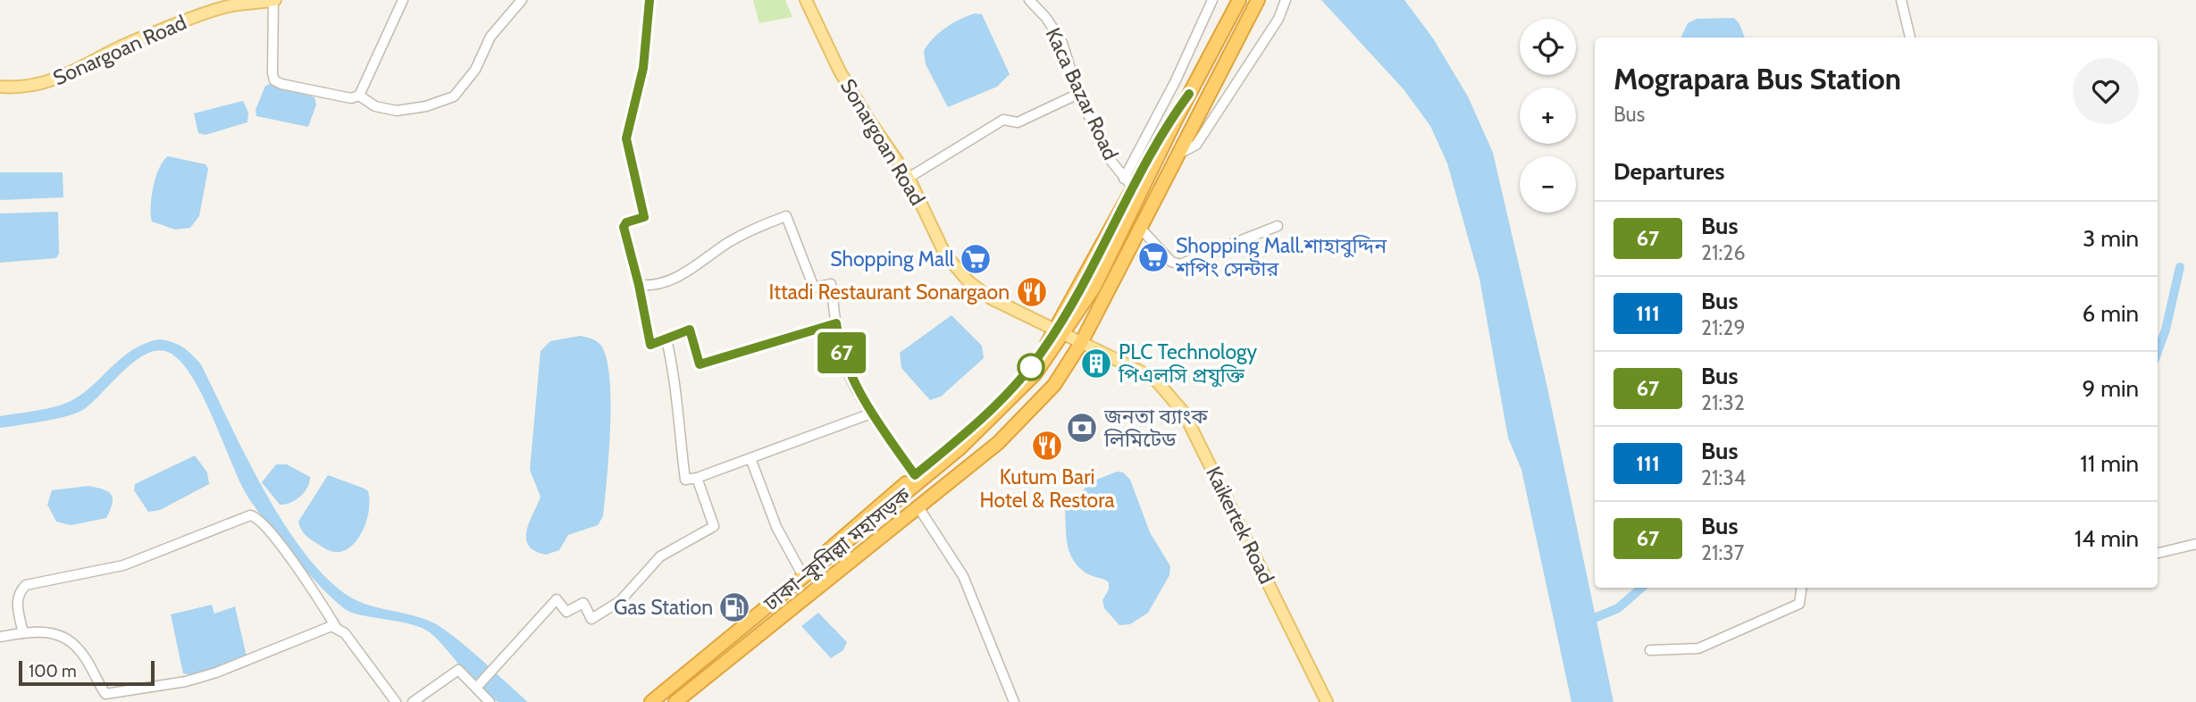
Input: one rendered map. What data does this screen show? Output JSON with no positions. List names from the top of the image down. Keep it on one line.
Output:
{"streets":{"highway":["ঢাকা–কুমিল্লা মহাসড়ক"],"main road":["Sonargoan Road","Kaikertek Road"],"street":["Kaca Bazar Road"]},"crossings":[["Sonargoan Road","Kaikertek Road"],["Sonargoan Road","ঢাকা–কুমিল্লা মহাসড়ক"],["Kaikertek Road","ঢাকা–কুমিল্লা মহাসড়ক"]],"places":{"supermarket":["Shopping Mall.শাহাবুদ্দিন শপিং সেন্টার","Shopping Mall"],"restaurant":["Ittadi Restaurant Sonargaon","Kutum Bari Hotel & Restora"],"building":["PLC Technology পিএলসি প্রযুক্তি"],"bank":["জনতা ব্যাংক লিমিটেড"],"fuel station":["Gas Station"]},"lines":["bus line 67"],"scale_bar":"100 m","page":{"on_map":"67","map_buttons":["+","−"],"heading":[["Mograpara Bus Station","Bus"],"Departures"],"list":[{"mark":"67","name":"Bus","note":"21:26","value":"3 min"},{"mark":"111","name":"Bus","note":"21:29","value":"6 min"},{"mark":"67","name":"Bus","note":"21:32","value":"9 min"},{"mark":"111","name":"Bus","note":"21:34","value":"11 min"},{"mark":"67","name":"Bus","note":"21:37","value":"14 min"}],"scale":"100 m"}}
